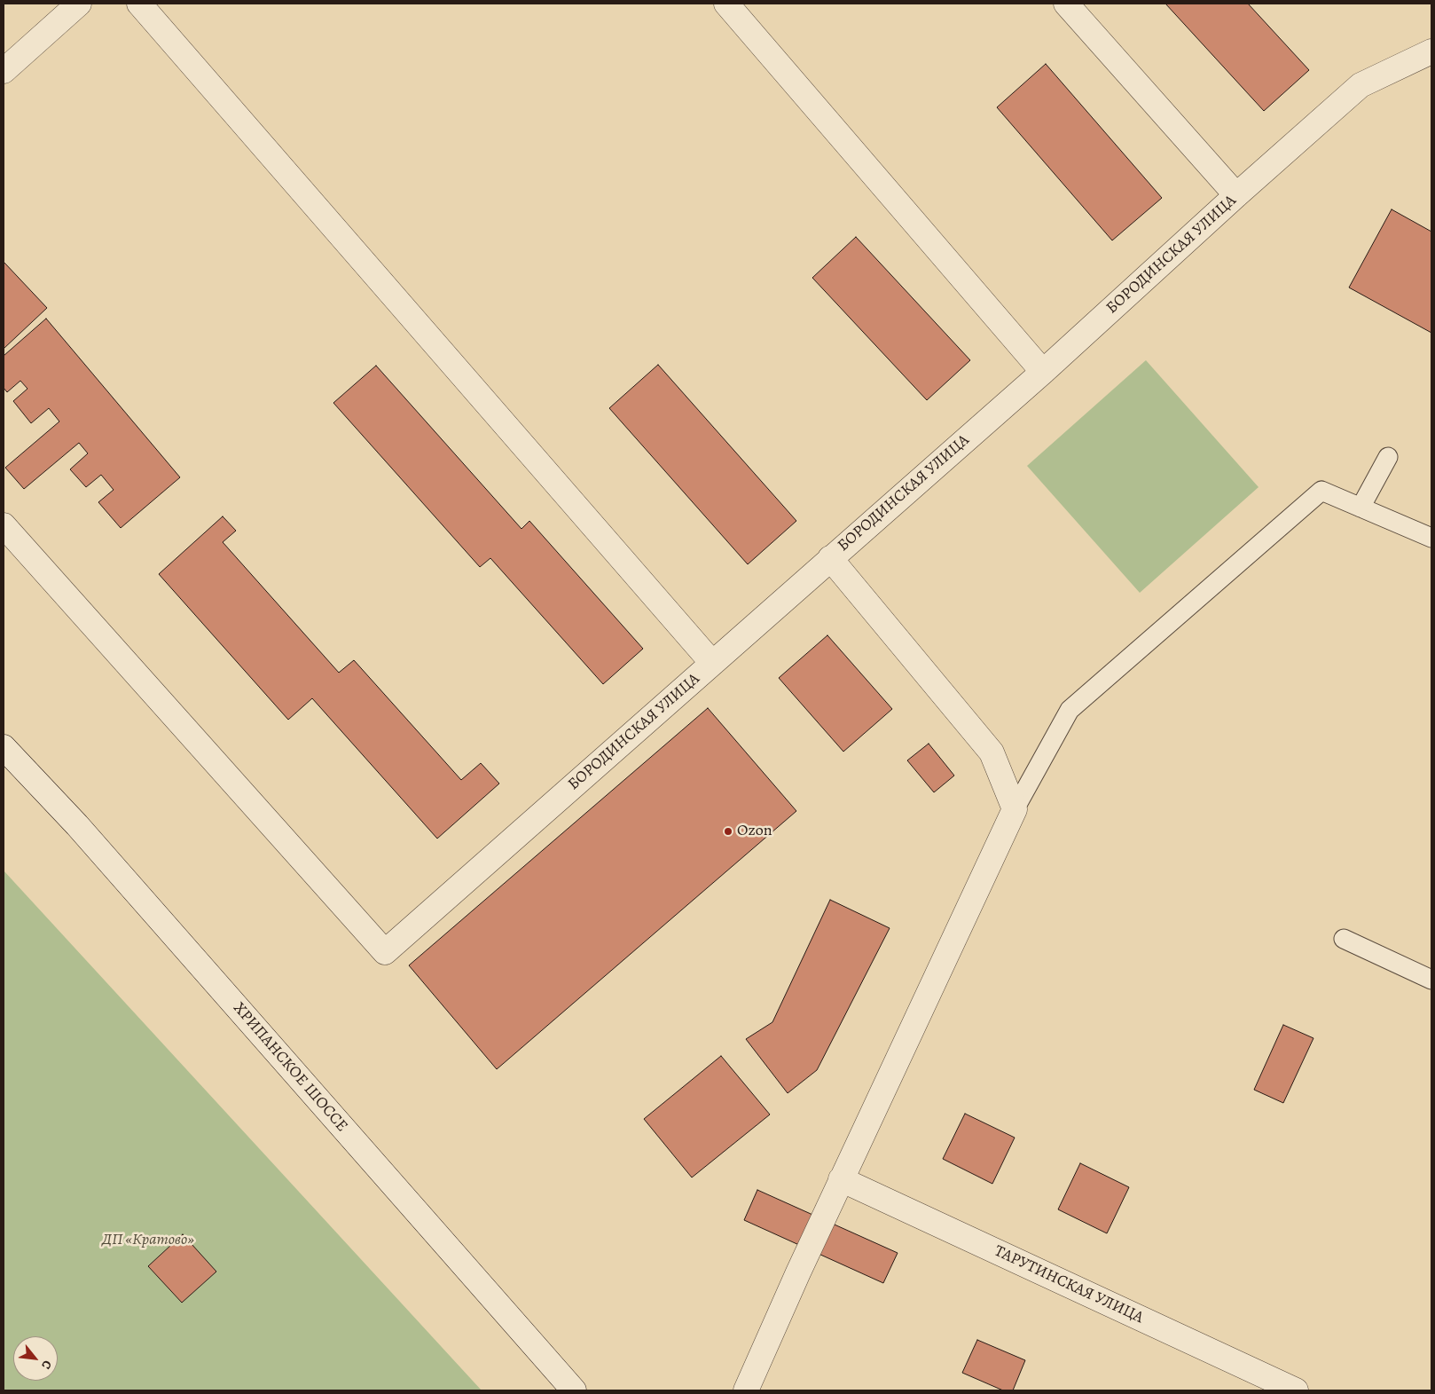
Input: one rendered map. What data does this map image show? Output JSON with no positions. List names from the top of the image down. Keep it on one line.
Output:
{"streets":{"street":["БОРОДИНСКАЯ УЛИЦА","ХРИПАНСКОЕ ШОССЕ","ТАРУТИНСКАЯ УЛИЦА"]},"parks":["ДП «Кратово»"],"places":["Ozon"],"north":"bottom right"}
